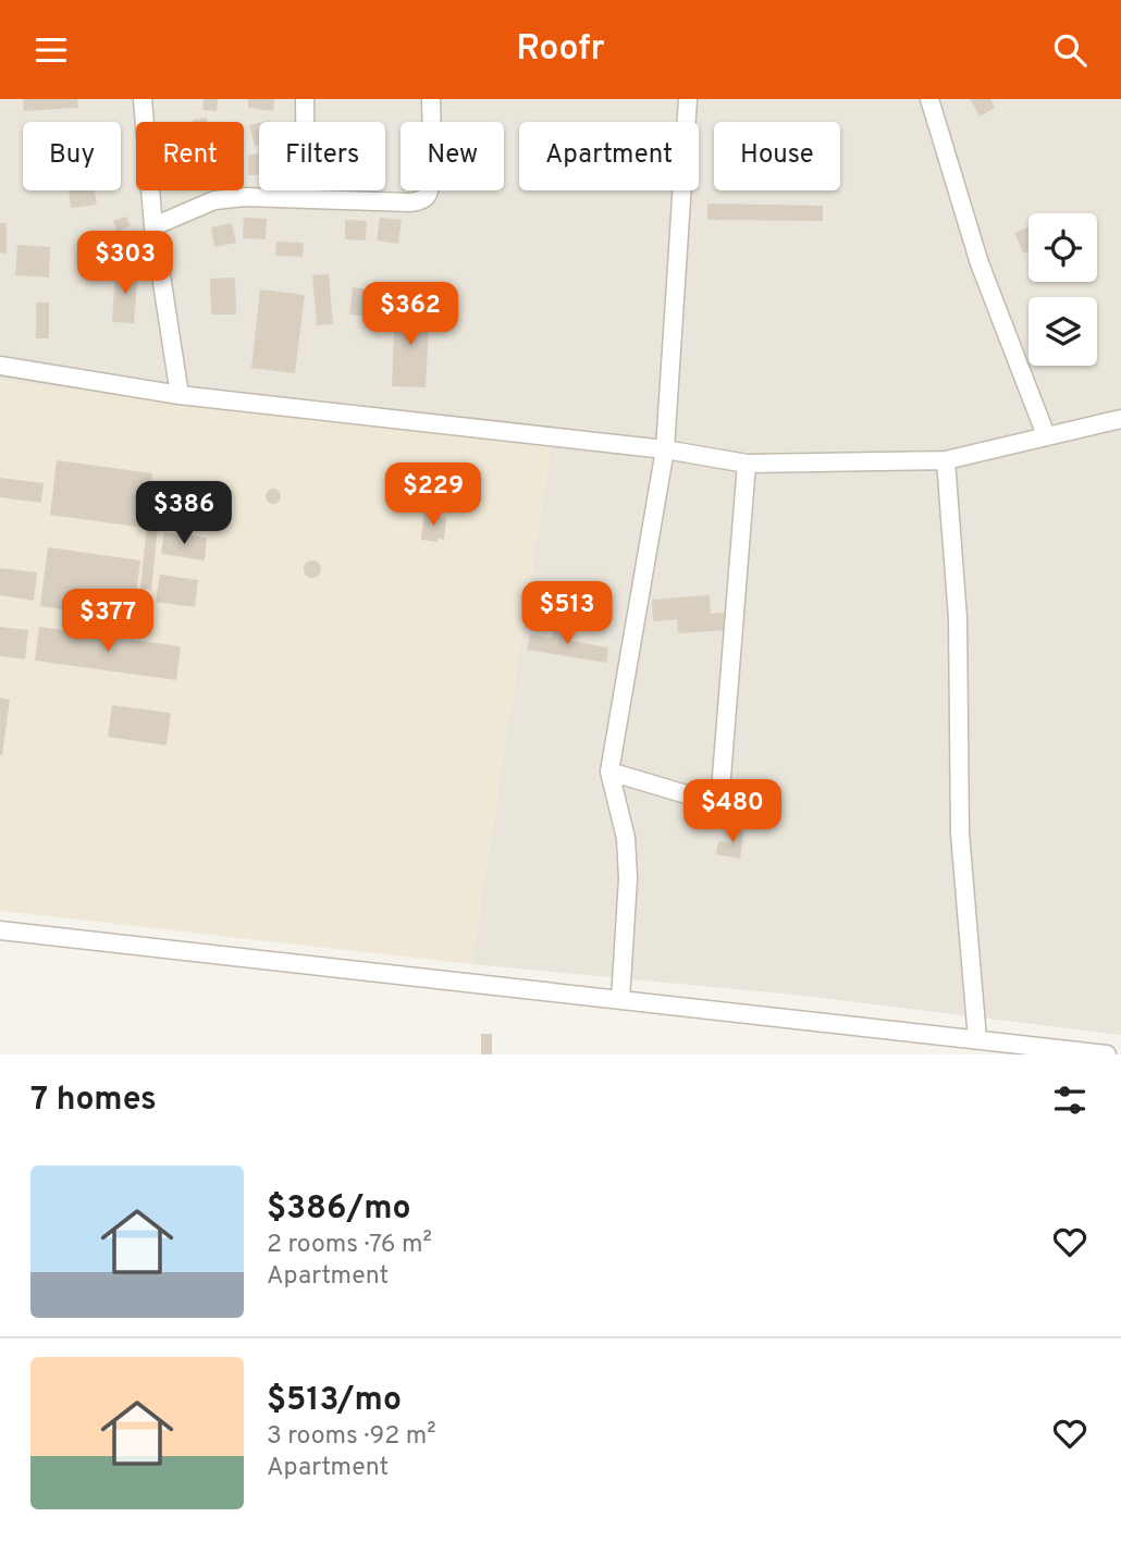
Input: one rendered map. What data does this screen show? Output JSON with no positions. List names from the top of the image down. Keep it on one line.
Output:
{"page":{"header":"Roofr","chip":["Buy","Rent","Filters","New","Apartment","House"],"price":["$303","$362","$229","$386","$513","$377","$480"],"heading":"7 homes","list":[{"name":"$386/mo","note":"2 rooms · 76 m² · Apartment"},{"name":"$513/mo","note":"3 rooms · 92 m² · Apartment"}]}}
